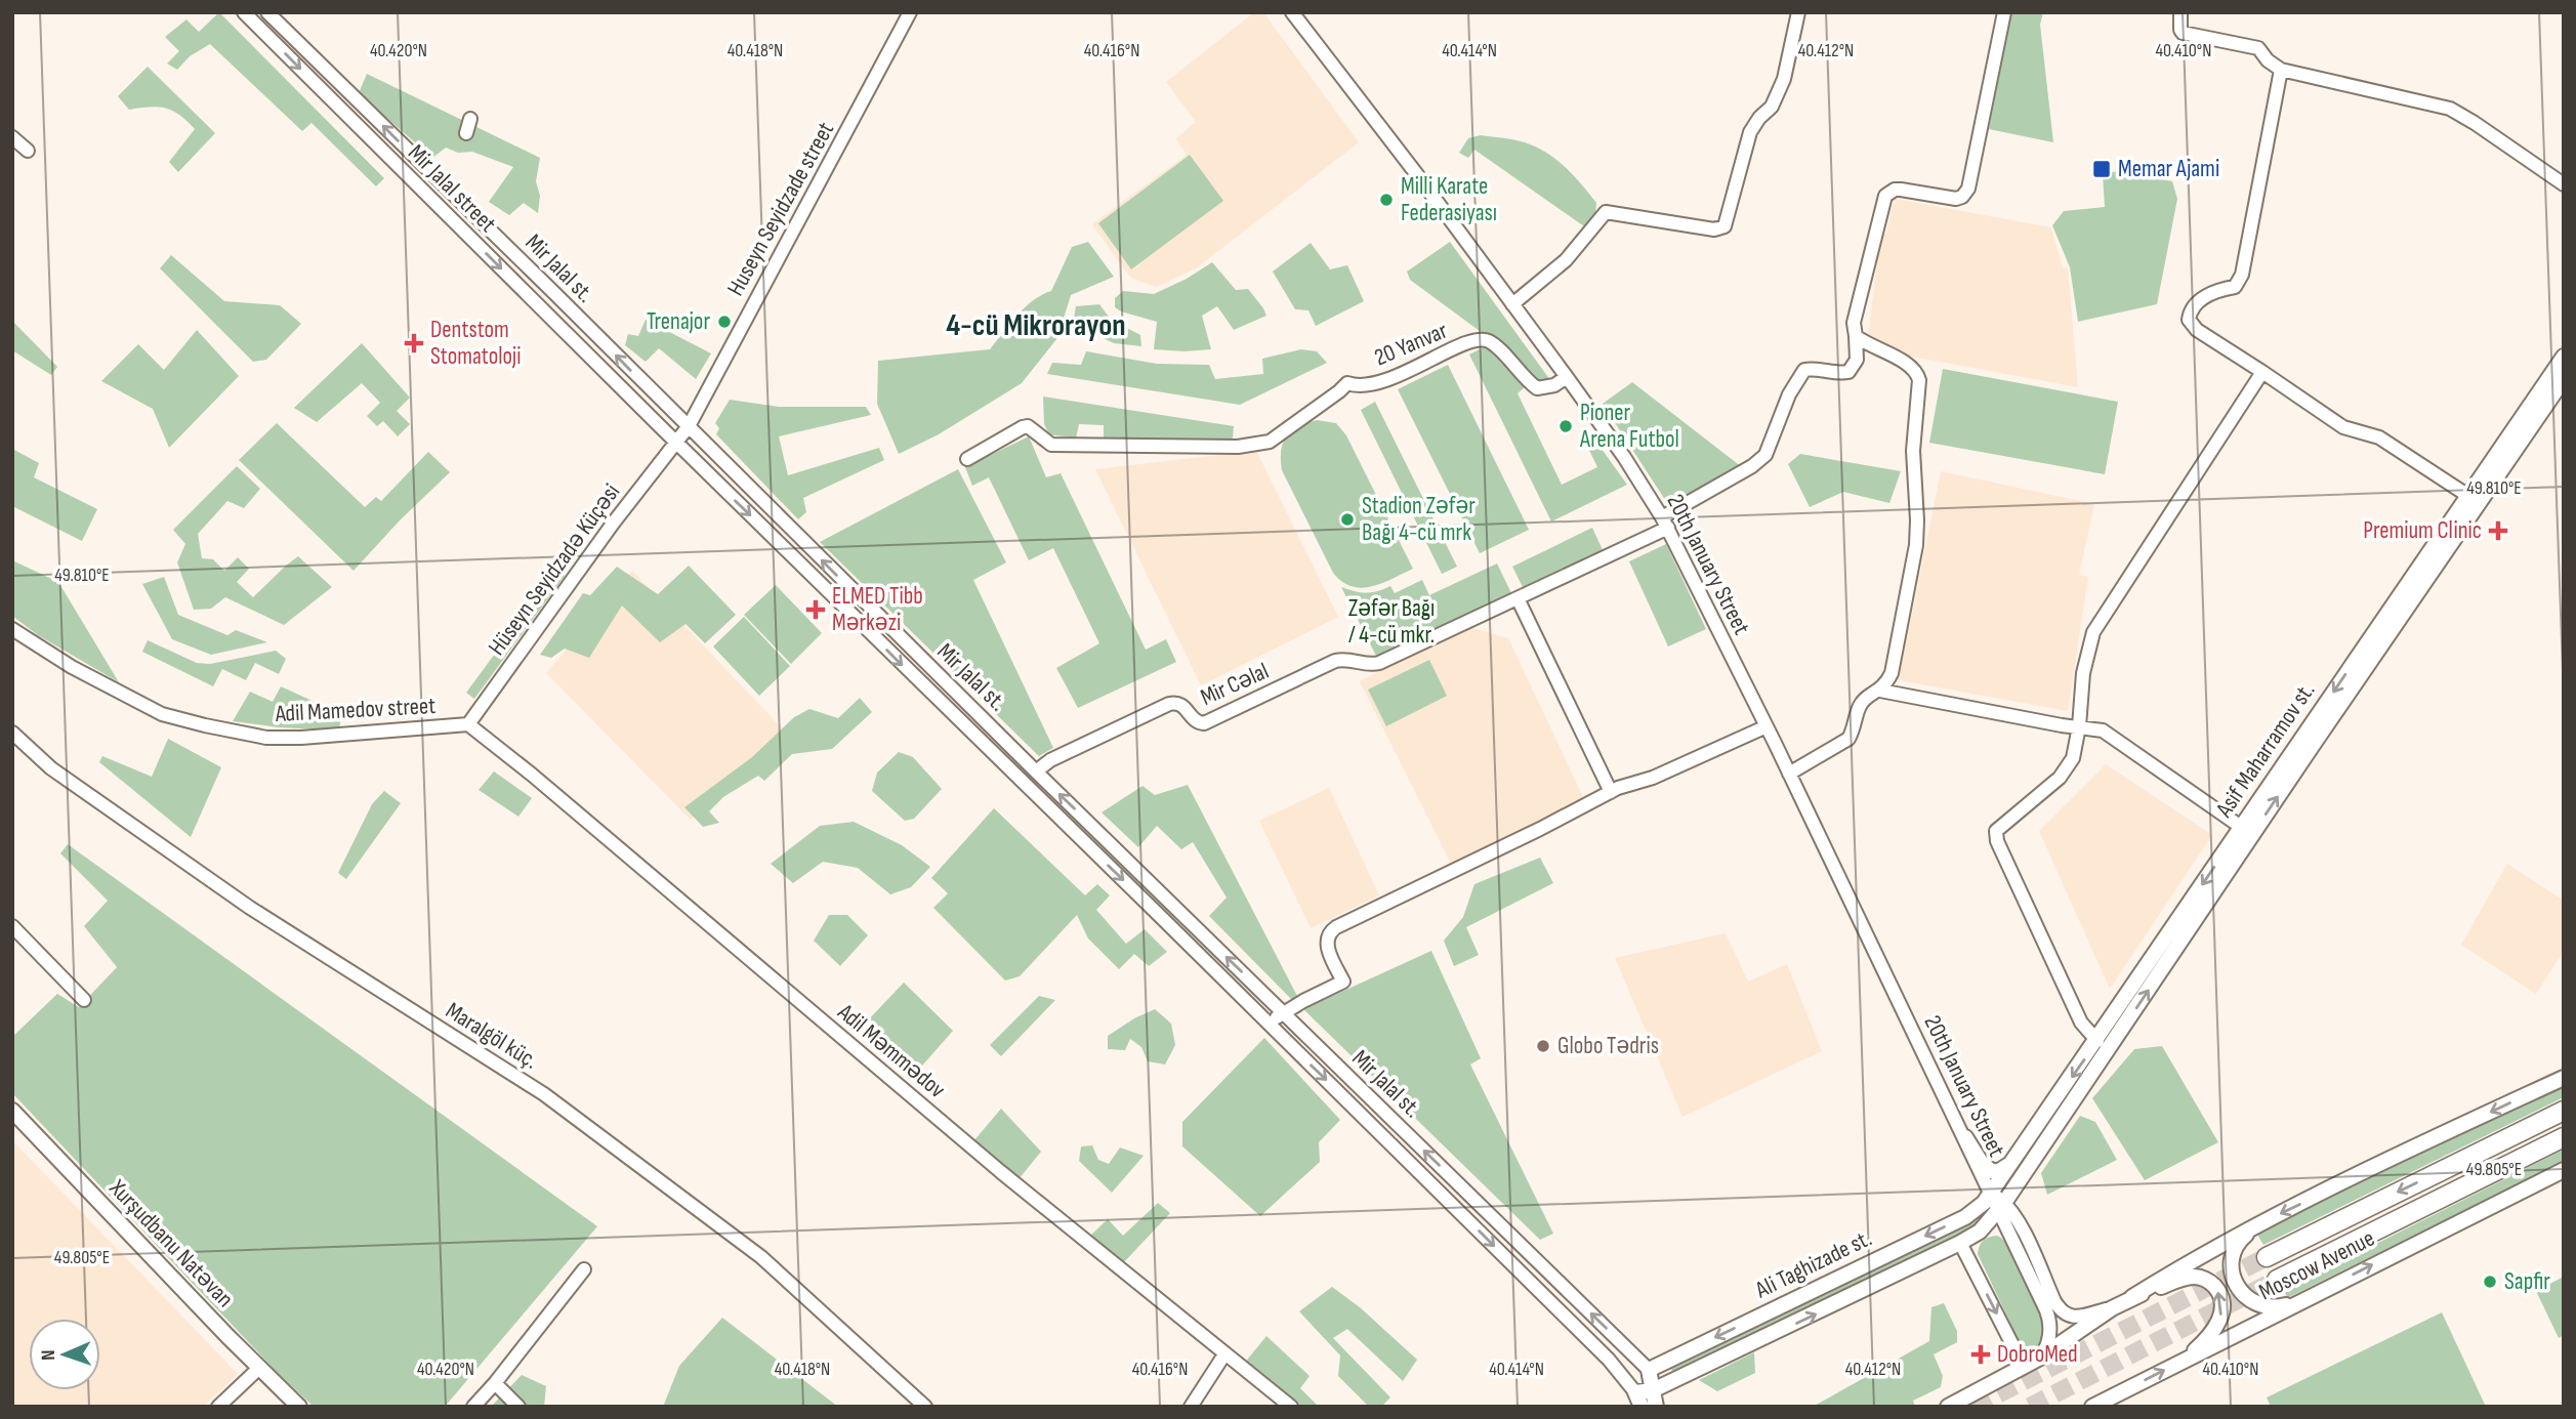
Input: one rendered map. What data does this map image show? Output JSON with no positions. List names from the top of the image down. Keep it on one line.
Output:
{"streets":{"highway":["Moscow Avenue"],"main road":["Asif Maharramov st.","Xurşudbanu Natəvan","Ali Taghizade st."],"street":["Mir Jalal street","Huseyn Seyidzade street","Mir Jalal st.","20 Yanvar","20th January Street","Hüseyn Seyidzadə Küçəsi","Mir Cəlal","Adil Mamedov street","Maralgöl küç.","Adil Məmmədov"]},"crossings":[["Mir Jalal street","Mir Jalal st."],["Huseyn Seyidzade street","Mir Jalal st."],["Huseyn Seyidzade street","Hüseyn Seyidzadə Küçəsi"],["Mir Jalal st.","Hüseyn Seyidzadə Küçəsi"],["Mir Jalal st.","Mir Cəlal"],["Mir Jalal st.","Ali Taghizade st."],["20 Yanvar","20th January Street"],["20th January Street","Ali Taghizade st."],["Hüseyn Seyidzadə Küçəsi","Adil Mamedov street"],["Hüseyn Seyidzadə Küçəsi","Adil Məmmədov"],["Adil Mamedov street","Adil Məmmədov"],["Asif Maharramov st.","Ali Taghizade st."]],"one_way":["Mir Jalal street"],"districts":["4-cü Mikrorayon"],"parks":["Zəfər Bağı / 4-cü mkr."],"places":{"transit":["Memar Ajami"],"other":["Milli Karate Federasiyası","Trenajor","Pioner Arena Futbol","Stadion Zəfər Bağı 4-cü mrk","Globo Tədris","Sapfir"],"health":["Dentstom Stomatoloji","Premium Clinic","ELMED Tibb Mərkəzi","DobroMed"]},"north":"left","coordinates":["40.420°N","40.418°N","40.416°N","40.414°N","40.412°N","40.410°N","49.810°E","49.805°E"]}
